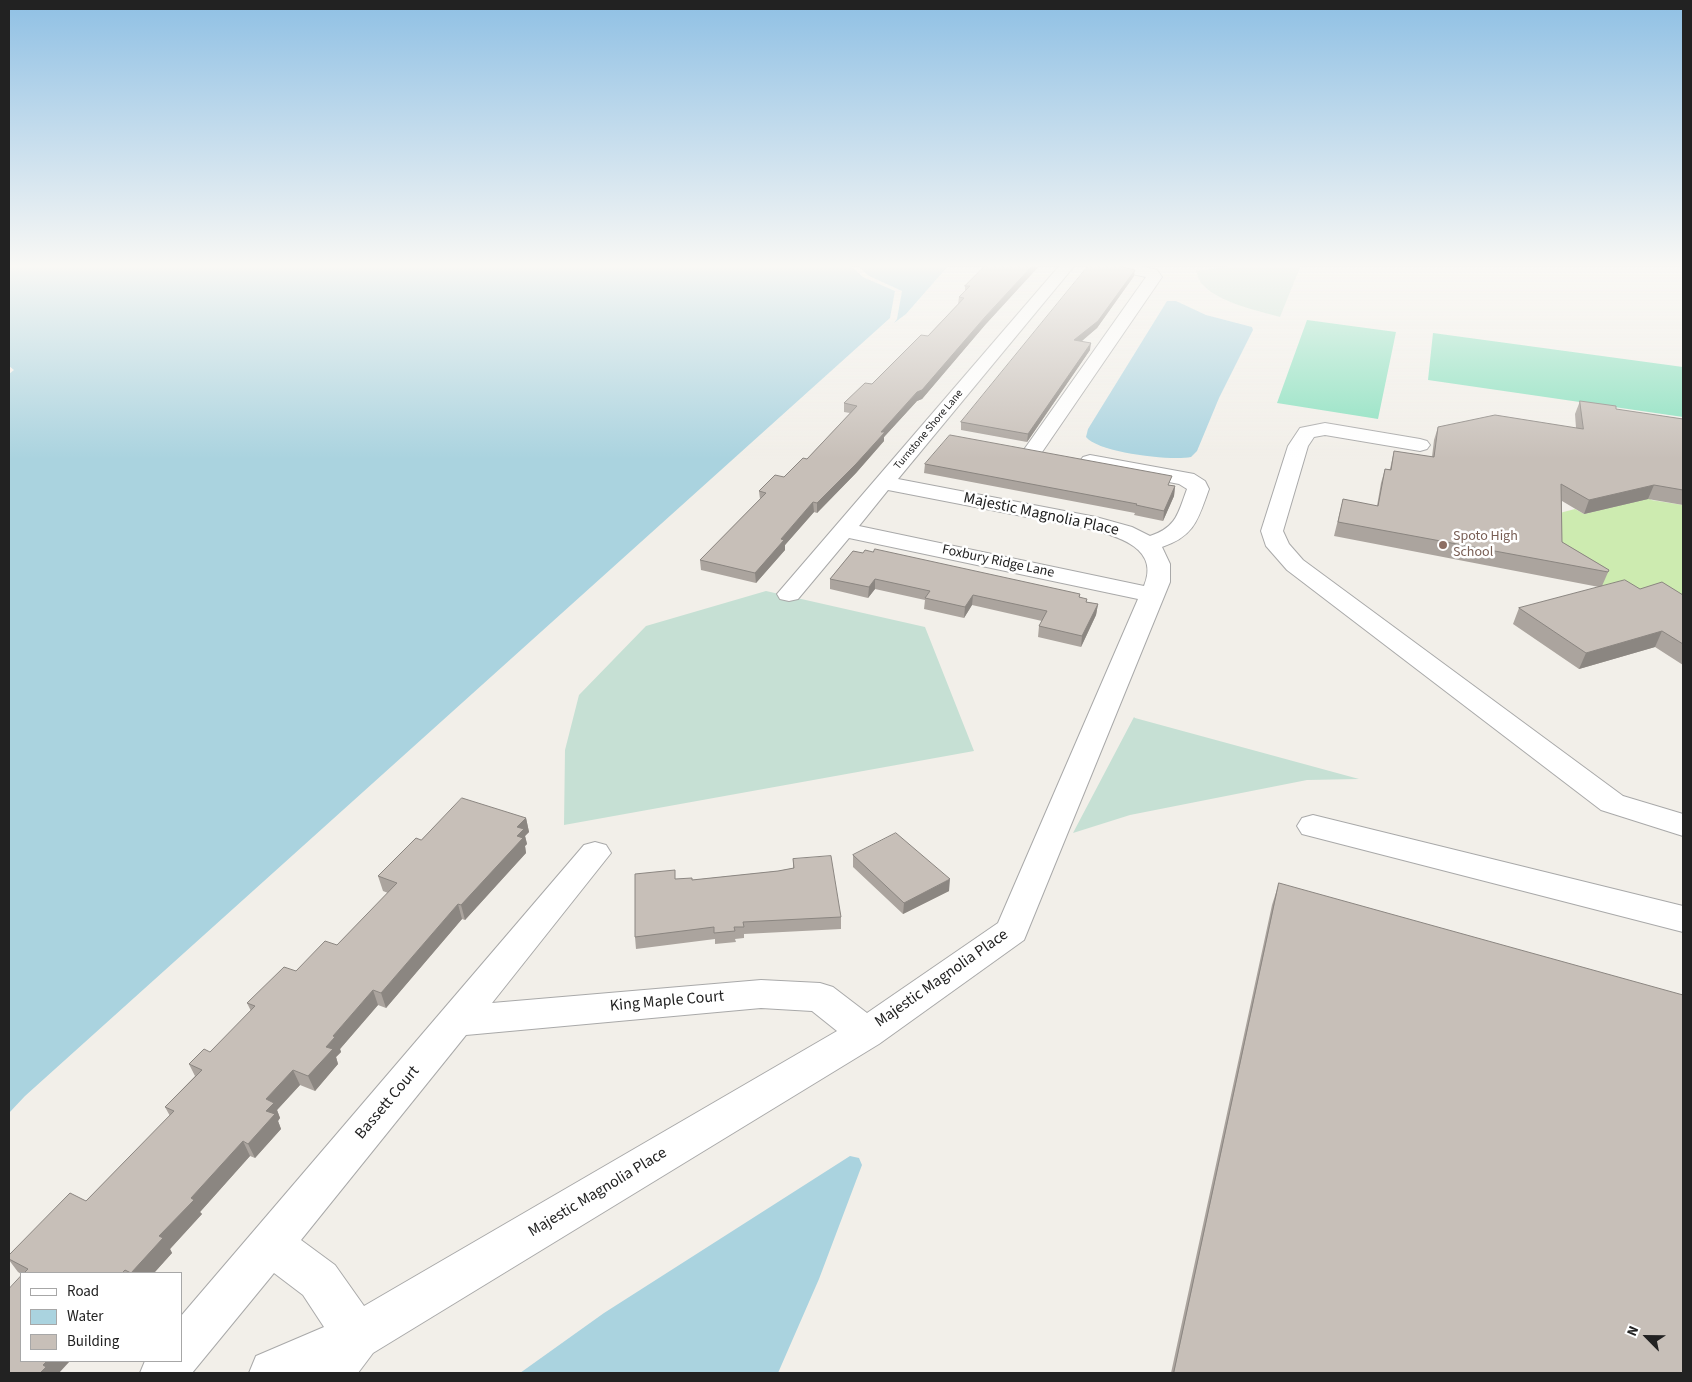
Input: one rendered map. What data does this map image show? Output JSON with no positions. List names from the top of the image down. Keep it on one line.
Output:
{"streets":{"street":["Turnstone Shore Lane","Majestic Magnolia Place","Foxbury Ridge Lane","King Maple Court","Bassett Court"]},"crossings":[["Turnstone Shore Lane","Majestic Magnolia Place"],["Turnstone Shore Lane","Foxbury Ridge Lane"],["Majestic Magnolia Place","Foxbury Ridge Lane"],["Majestic Magnolia Place","King Maple Court"],["King Maple Court","Bassett Court"]],"places":["Spoto High School"],"legend":["Road","Water","Building"],"north":"top left"}
